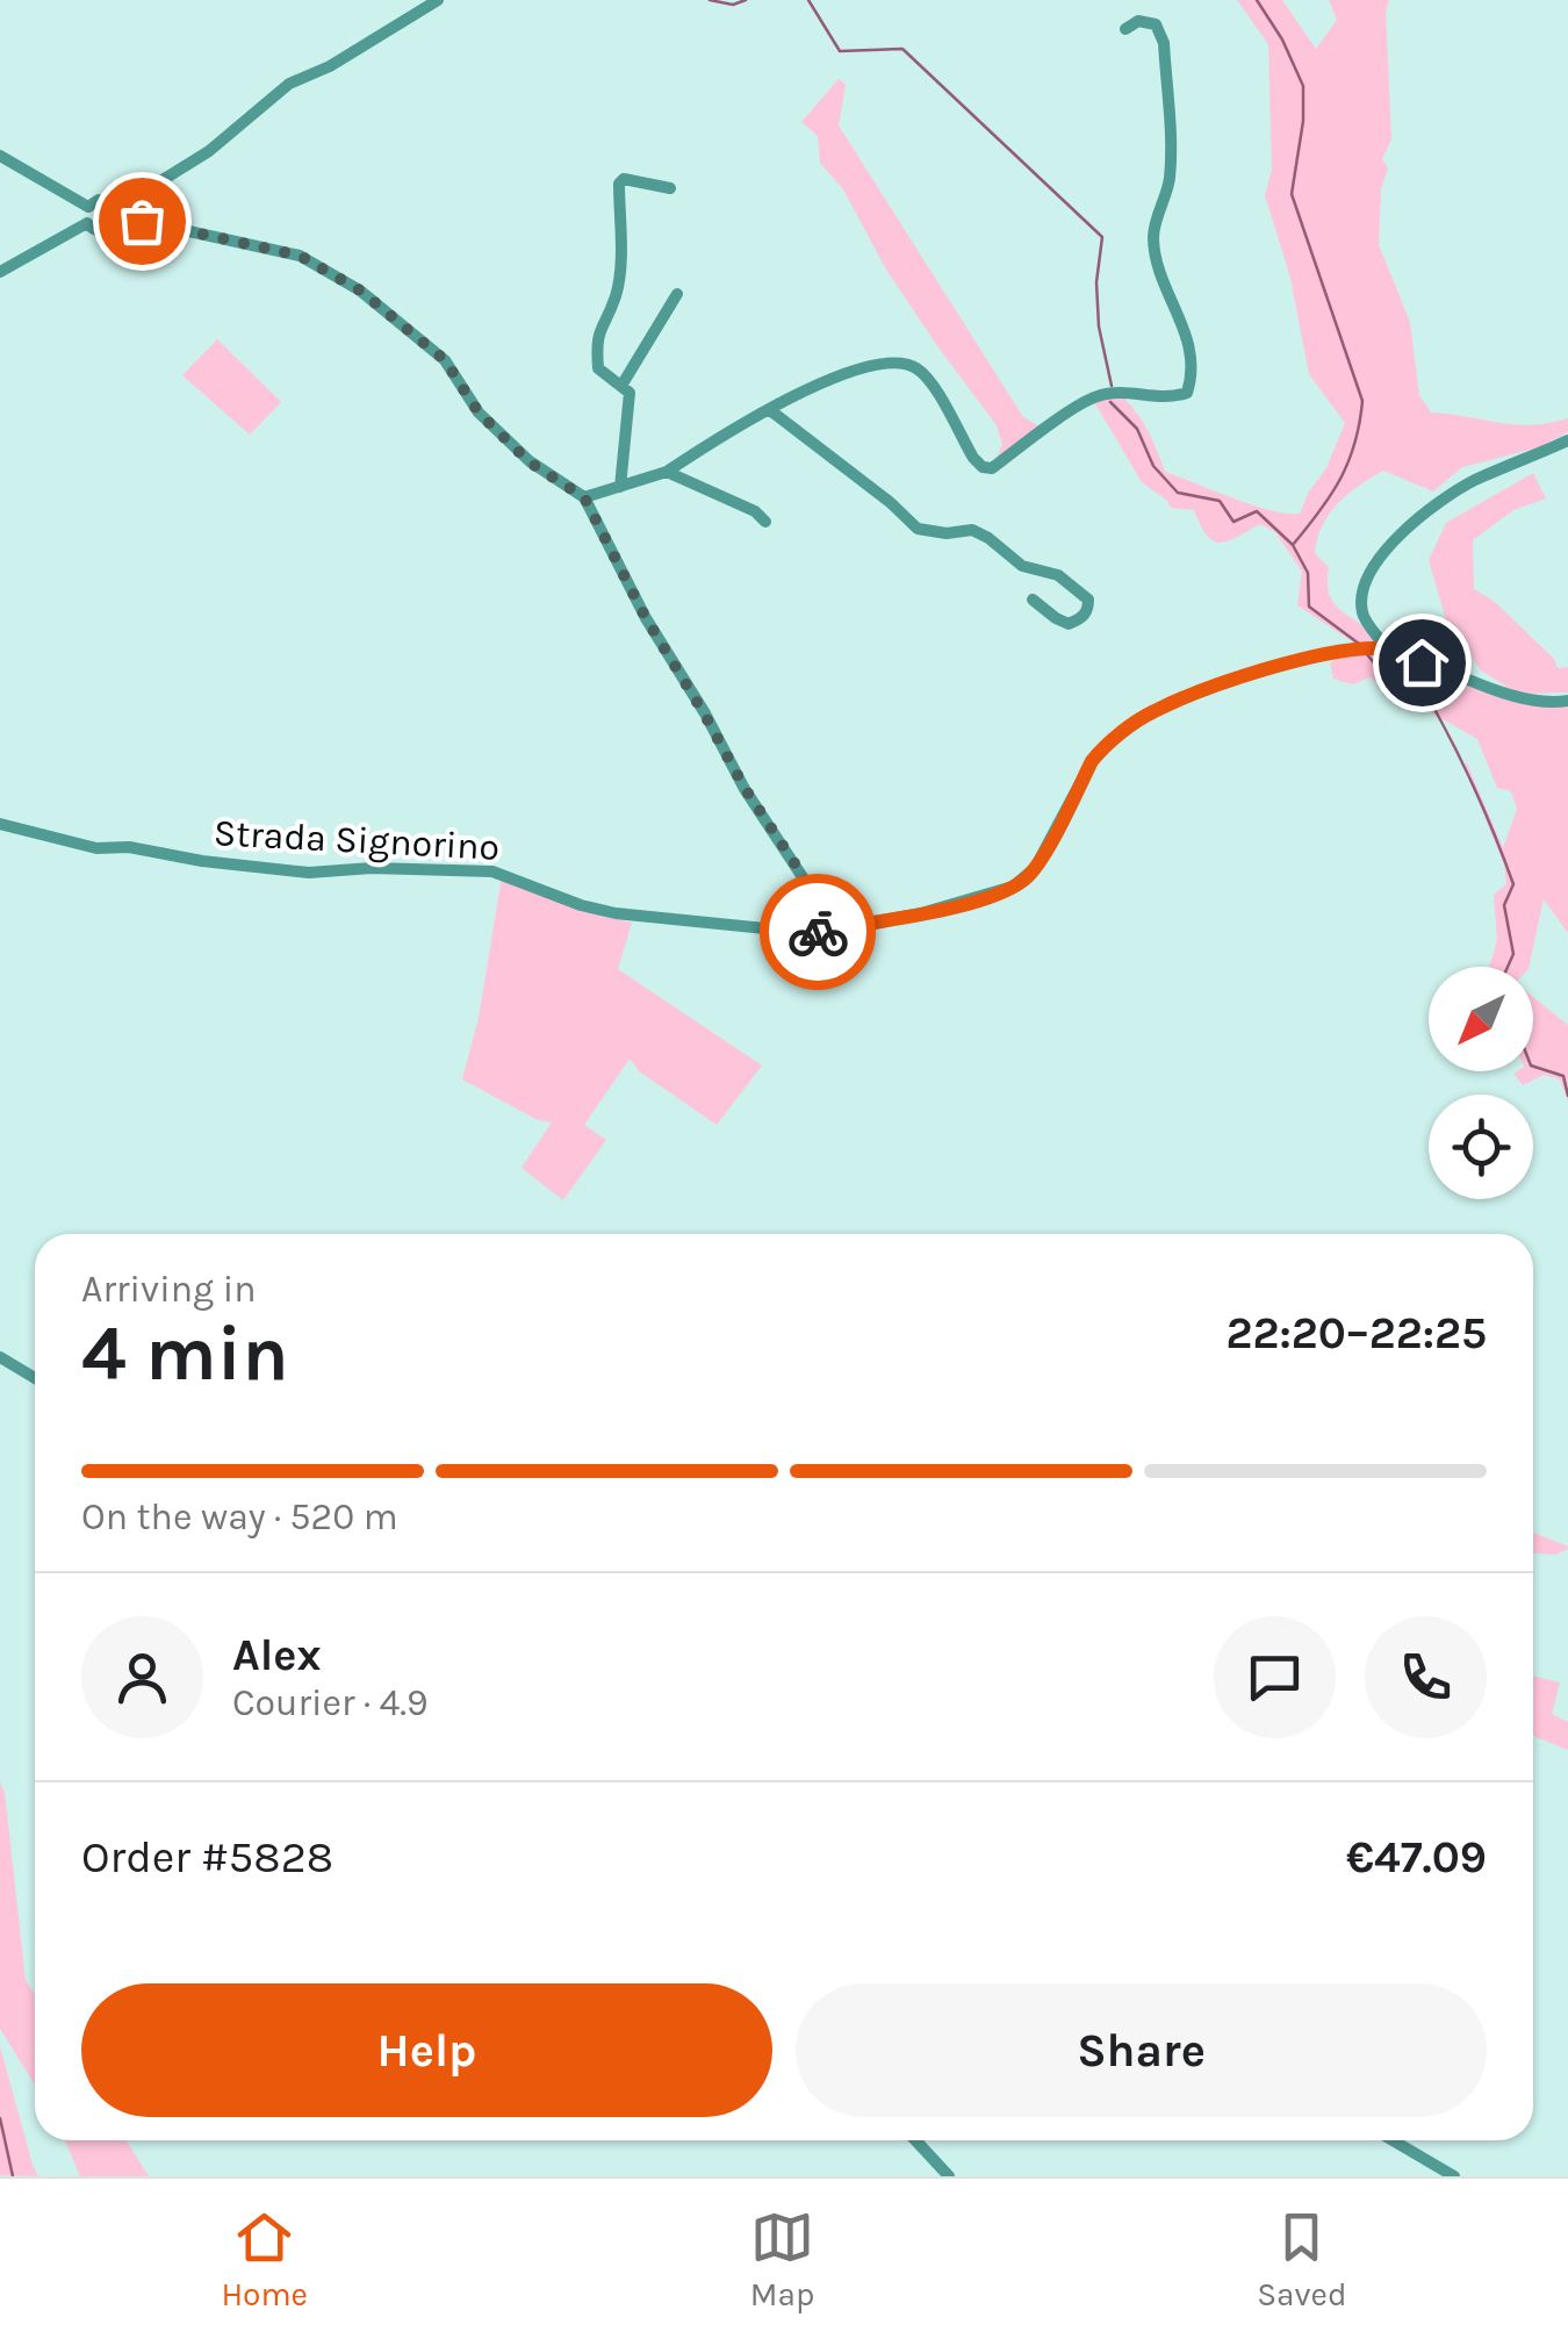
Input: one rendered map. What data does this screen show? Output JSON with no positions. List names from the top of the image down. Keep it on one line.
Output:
{"streets":{"street":["Strada Signorino"]},"north":"bottom left","page":{"heading":["4 min","Arriving in","22:20–22:25"],"panel":["Alex","Courier · 4.9","Order #5828","€47.09"],"bar":"On the way · 520 m","buttons":["Help","Share"],"tabs":["Home","Map","Saved"]}}
